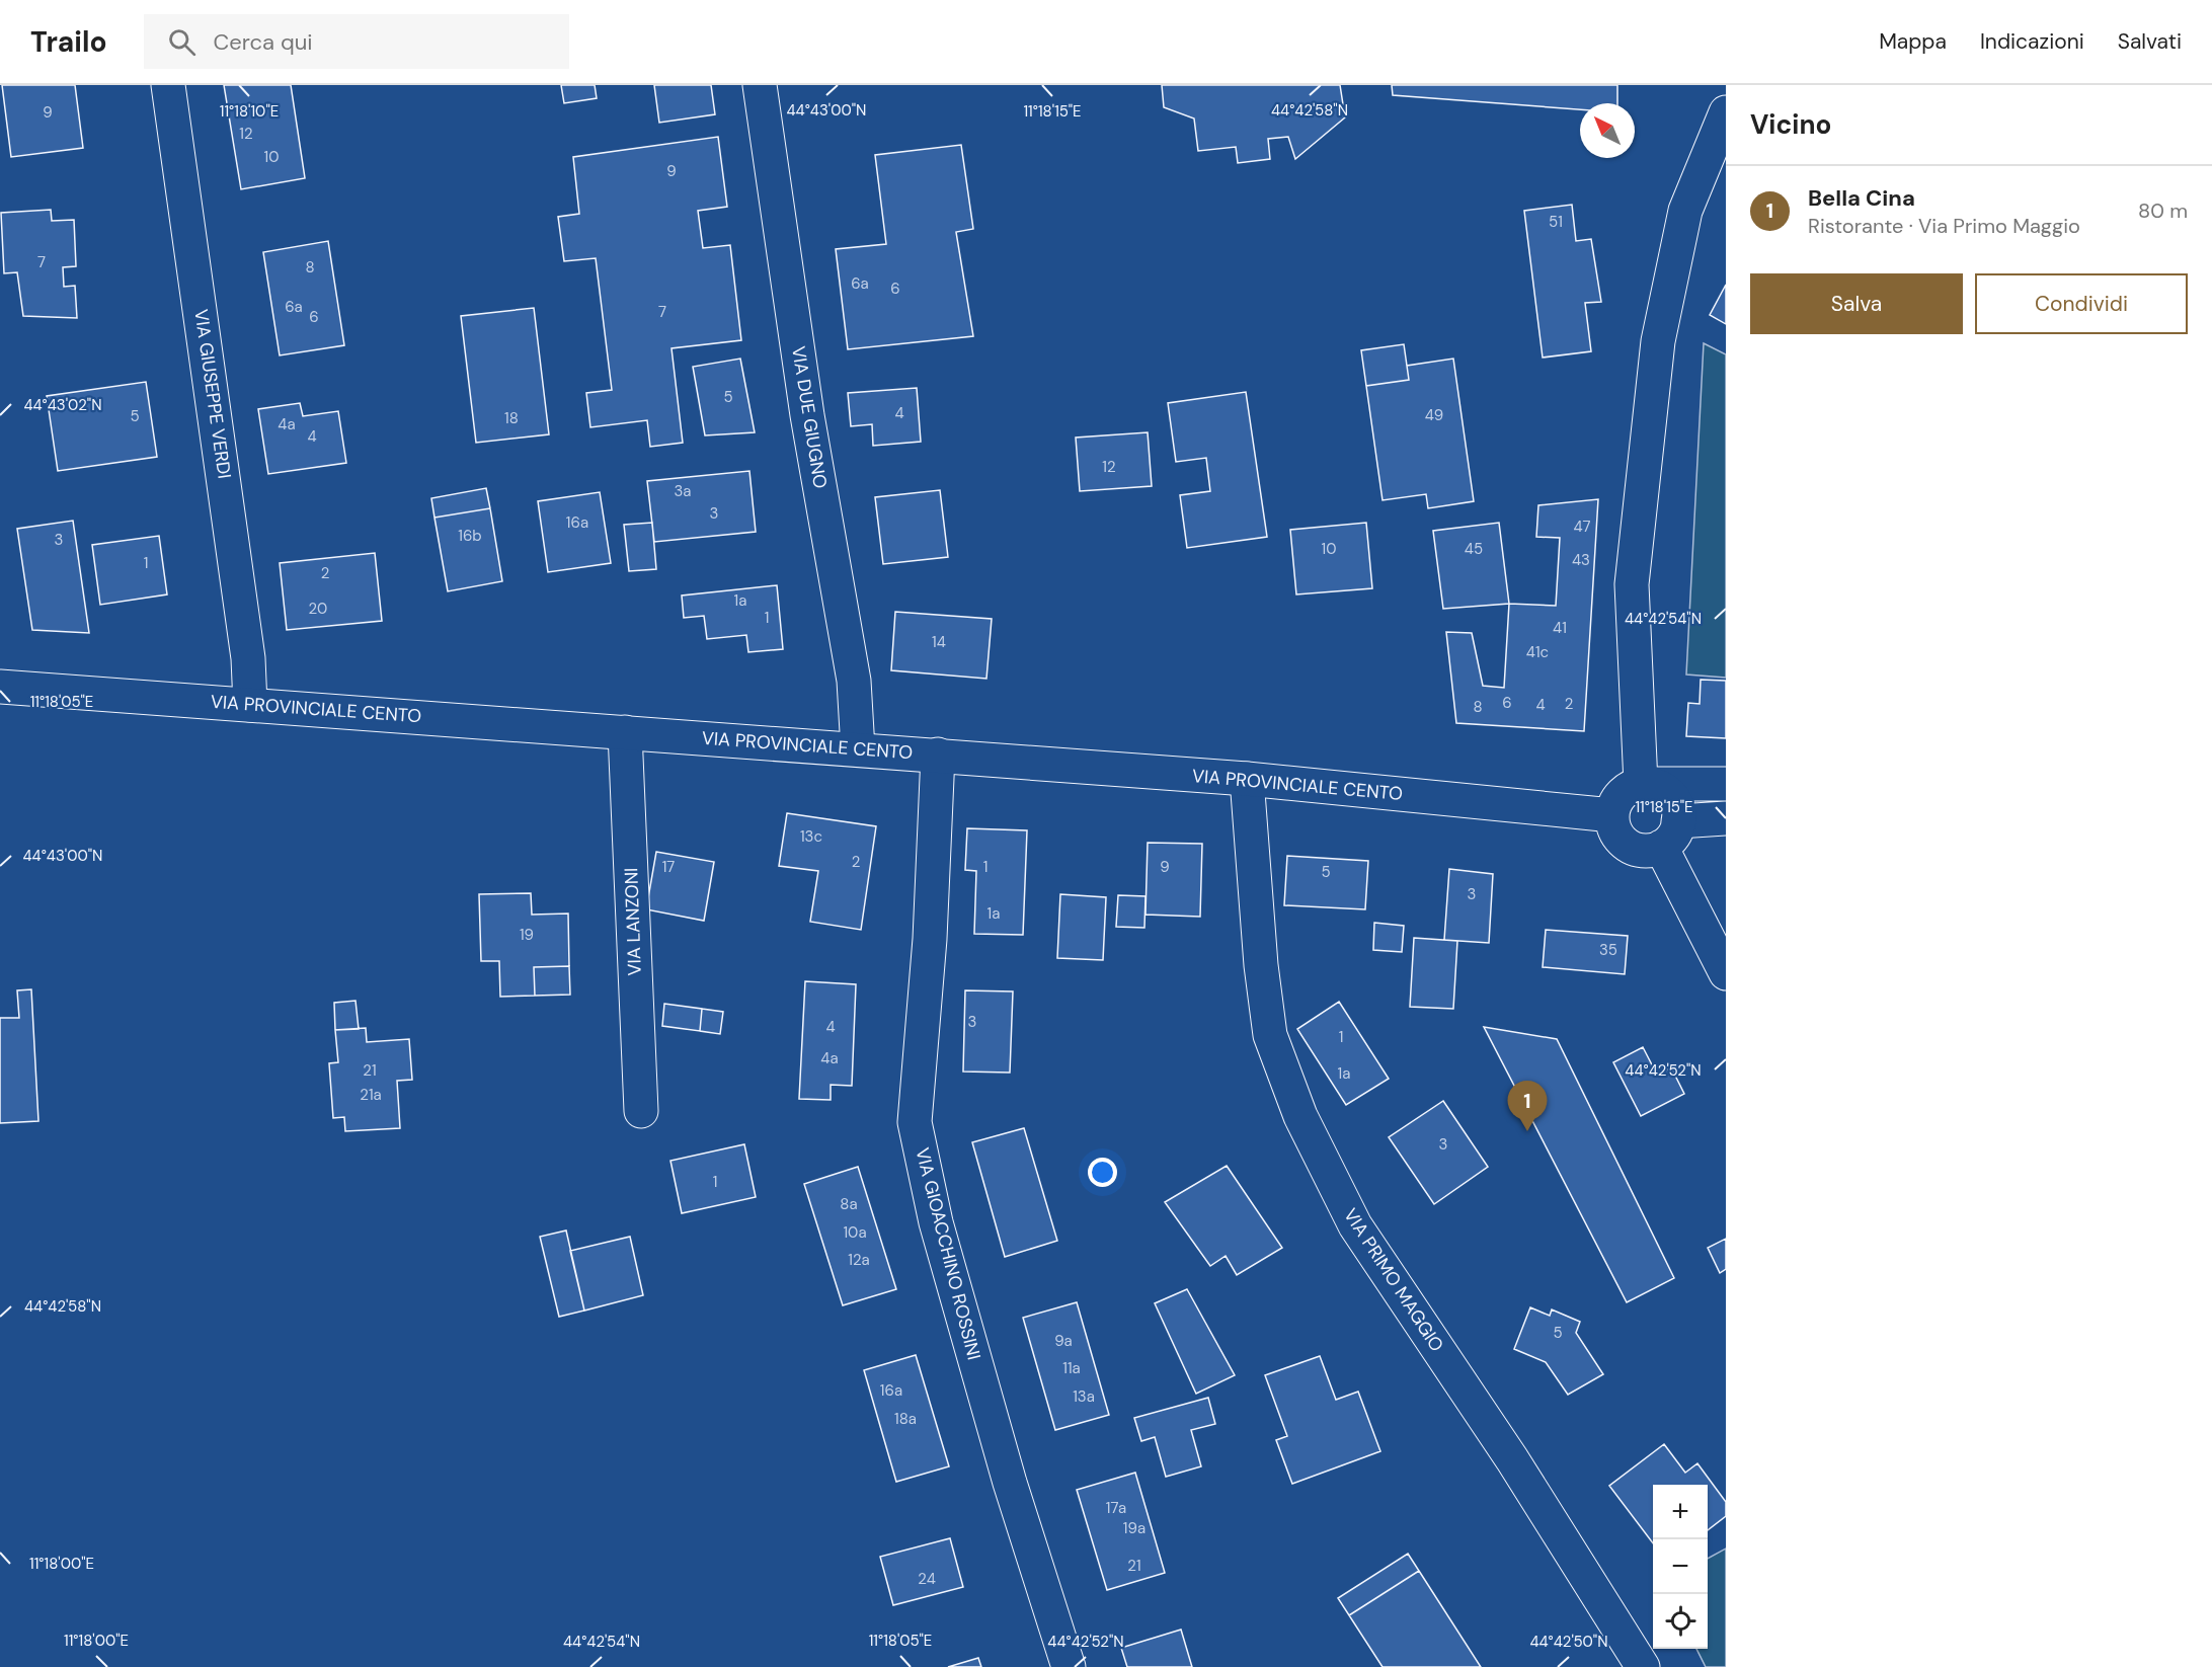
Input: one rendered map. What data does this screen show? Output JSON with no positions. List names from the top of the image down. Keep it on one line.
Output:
{"streets":{"street":["VIA GIUSEPPE VERDI","VIA DUE GIUGNO","VIA PROVINCIALE CENTO","VIA LANZONI","VIA GIOACCHINO ROSSINI","VIA PRIMO MAGGIO"]},"crossings":[["VIA GIUSEPPE VERDI","VIA PROVINCIALE CENTO"],["VIA DUE GIUGNO","VIA PROVINCIALE CENTO"],["VIA PROVINCIALE CENTO","VIA LANZONI"],["VIA PROVINCIALE CENTO","VIA GIOACCHINO ROSSINI"],["VIA PROVINCIALE CENTO","VIA PRIMO MAGGIO"]],"house_numbers":["9","12","10","9","51","7","8","6a","6","6a","7","6","5","4","49","5","18","4a","4","12","3a","3","16a","47","16b","3","10","45","43","1","2","1a","20","1","41","14","41c","6","2","4","8","13c","2","17","1","9","5","3","1a","19","35","3","4","1","4a","21","1a","21a","3","1","8a","10a","12a","5","9a","11a","16a","13a","18a","17a","19a","21","24"],"north":"top left","page":{"header":"Trailo","search":"Cerca qui","nav":["Mappa","Indicazioni","Salvati"],"heading":"Vicino","list":[{"mark":"1","name":"Bella Cina","note":"Ristorante · Via Primo Maggio","value":"80 m"}],"buttons":["Salva","Condividi"],"pins":"1","map_buttons":["+","−"]},"coordinates":["44°43'00\"N","44°42'58\"N","11°18'10\"E","11°18'15\"E","44°43'02\"N","44°42'54\"N","11°18'05\"E","44°42'52\"N","11°18'00\"E","44°42'50\"N"]}
